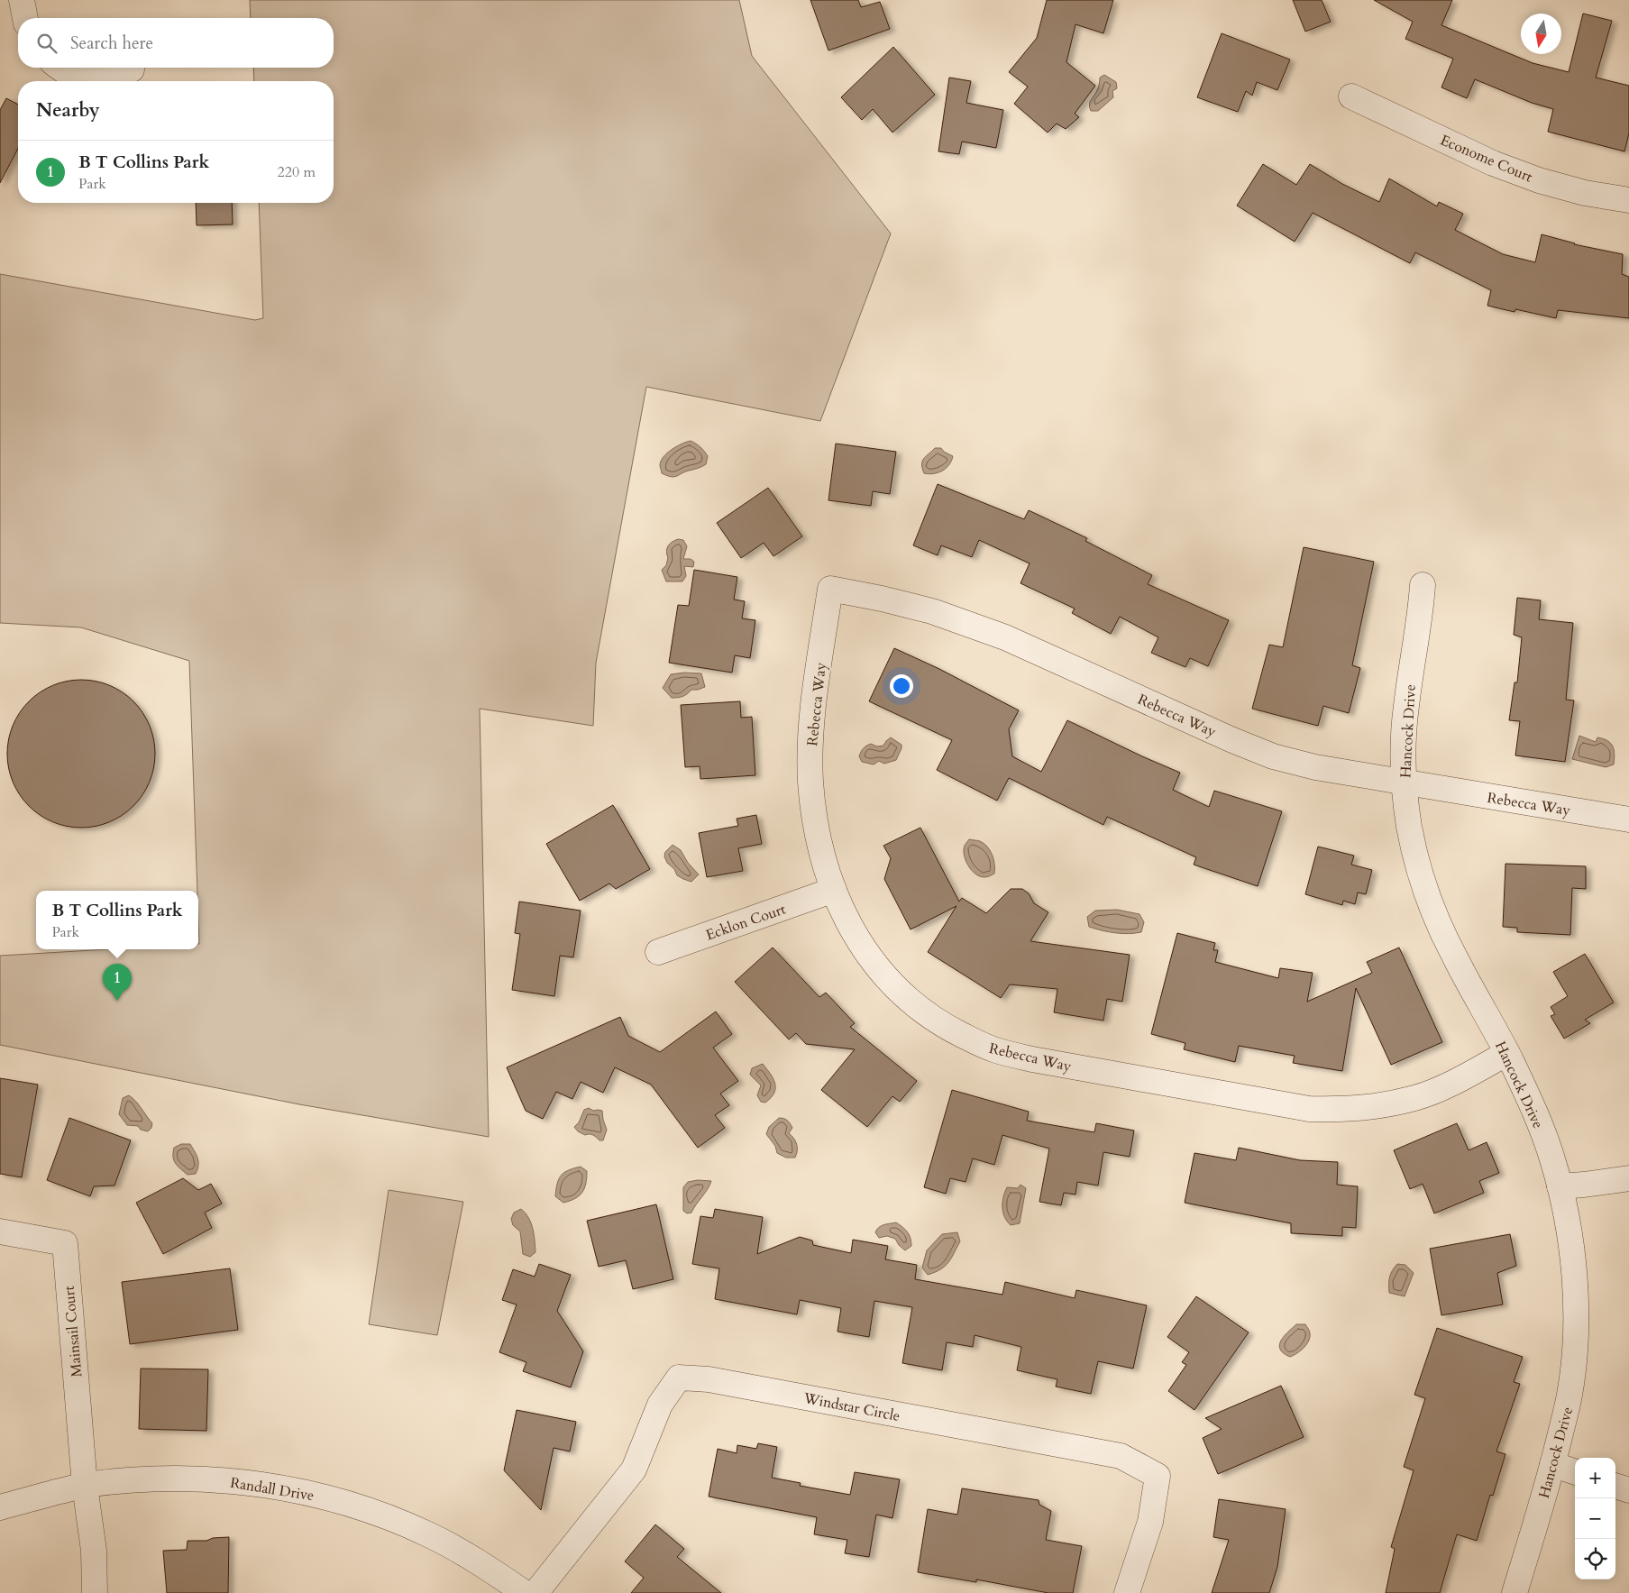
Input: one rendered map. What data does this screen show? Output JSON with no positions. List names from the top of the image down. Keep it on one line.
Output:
{"streets":{"street":["Econome Court","Rebecca Way","Hancock Drive","Ecklon Court","Mainsail Court","Windstar Circle","Randall Drive"]},"crossings":[["Rebecca Way","Hancock Drive"],["Rebecca Way","Ecklon Court"],["Mainsail Court","Randall Drive"]],"north":"bottom","page":{"search":"Search here","heading":"Nearby","list":[{"mark":"1","name":"B T Collins Park","note":"Park","value":"220 m"}],"popup":["B T Collins Park","Park"],"pins":"1","map_buttons":["+","−"]}}
